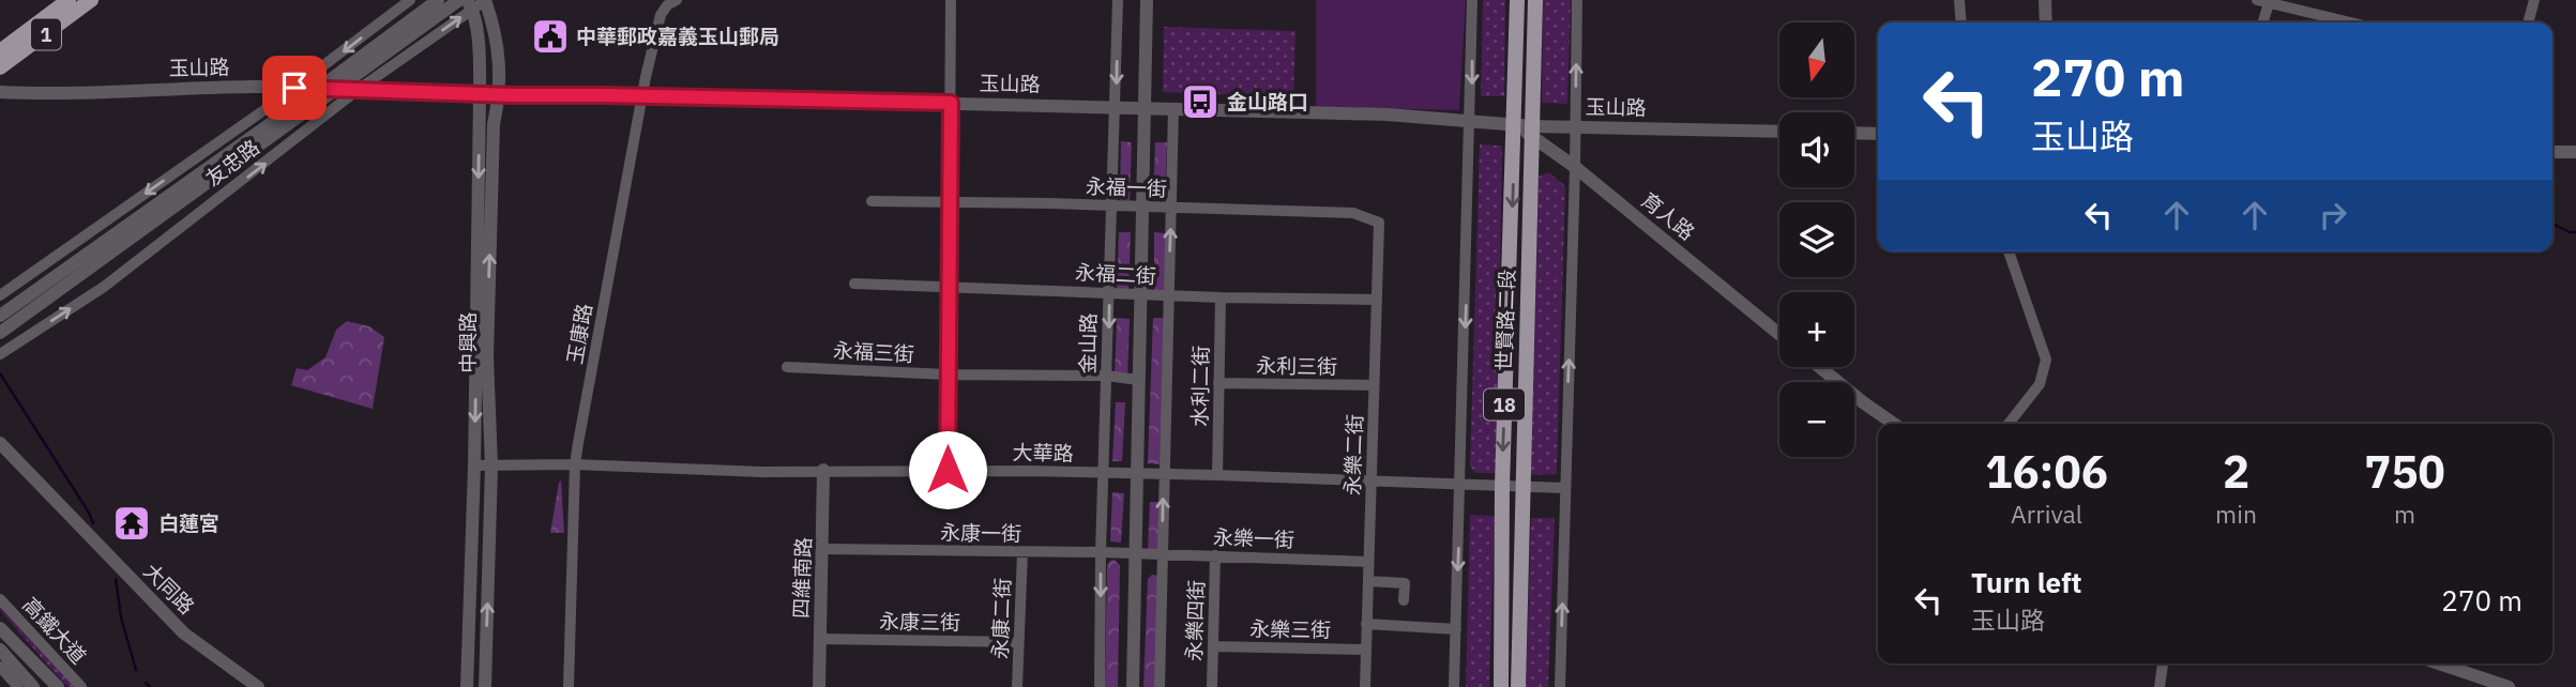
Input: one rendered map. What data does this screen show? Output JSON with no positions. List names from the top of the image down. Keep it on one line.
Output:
{"streets":{"main road":["1","世賢路二段","18"],"street":["玉山路","友忠路","永福一街","育人路","永福二街","玉康路","中興路","金山路","永福三街","永利三街","水利二街","大華路","永樂二街","永康一街","永樂一街","四維南路","大同路","永康二街","永樂四街","永康三街","永樂三街","高鐵大道"]},"crossings":[["玉山路","友忠路"],["玉山路","育人路"],["玉山路","世賢路二段"],["玉山路","玉康路"],["玉山路","中興路"],["玉山路","金山路"],["友忠路","中興路"],["永福一街","金山路"],["永福一街","永樂二街"],["育人路","世賢路二段"],["永福二街","金山路"],["永福二街","水利二街"],["永福二街","永樂二街"],["世賢路二段","大華路"],["玉康路","大華路"],["中興路","大華路"],["金山路","永福三街"],["金山路","大華路"],["金山路","永康一街"],["永利三街","水利二街"],["永利三街","永樂二街"],["水利二街","大華路"],["大華路","永樂二街"],["大華路","四維南路"],["永樂二街","永樂一街"],["永樂二街","永樂三街"],["永康一街","永樂一街"],["永康一街","四維南路"],["永康一街","永康二街"],["永樂一街","永樂四街"],["四維南路","永康三街"],["永康二街","永康三街"],["永樂四街","永樂三街"]],"places":{"public building":["中華郵政嘉義玉山郵局"],"bus stop":["金山路口"],"temple":["白蓮宮"]},"north":"bottom","page":{"map_buttons":["+","−"],"turn":["270 m","玉山路"],"eta":["16:06","Arrival","2","min","750","m"],"list":[{"name":"Turn left","note":"玉山路","value":"270 m"}]}}
